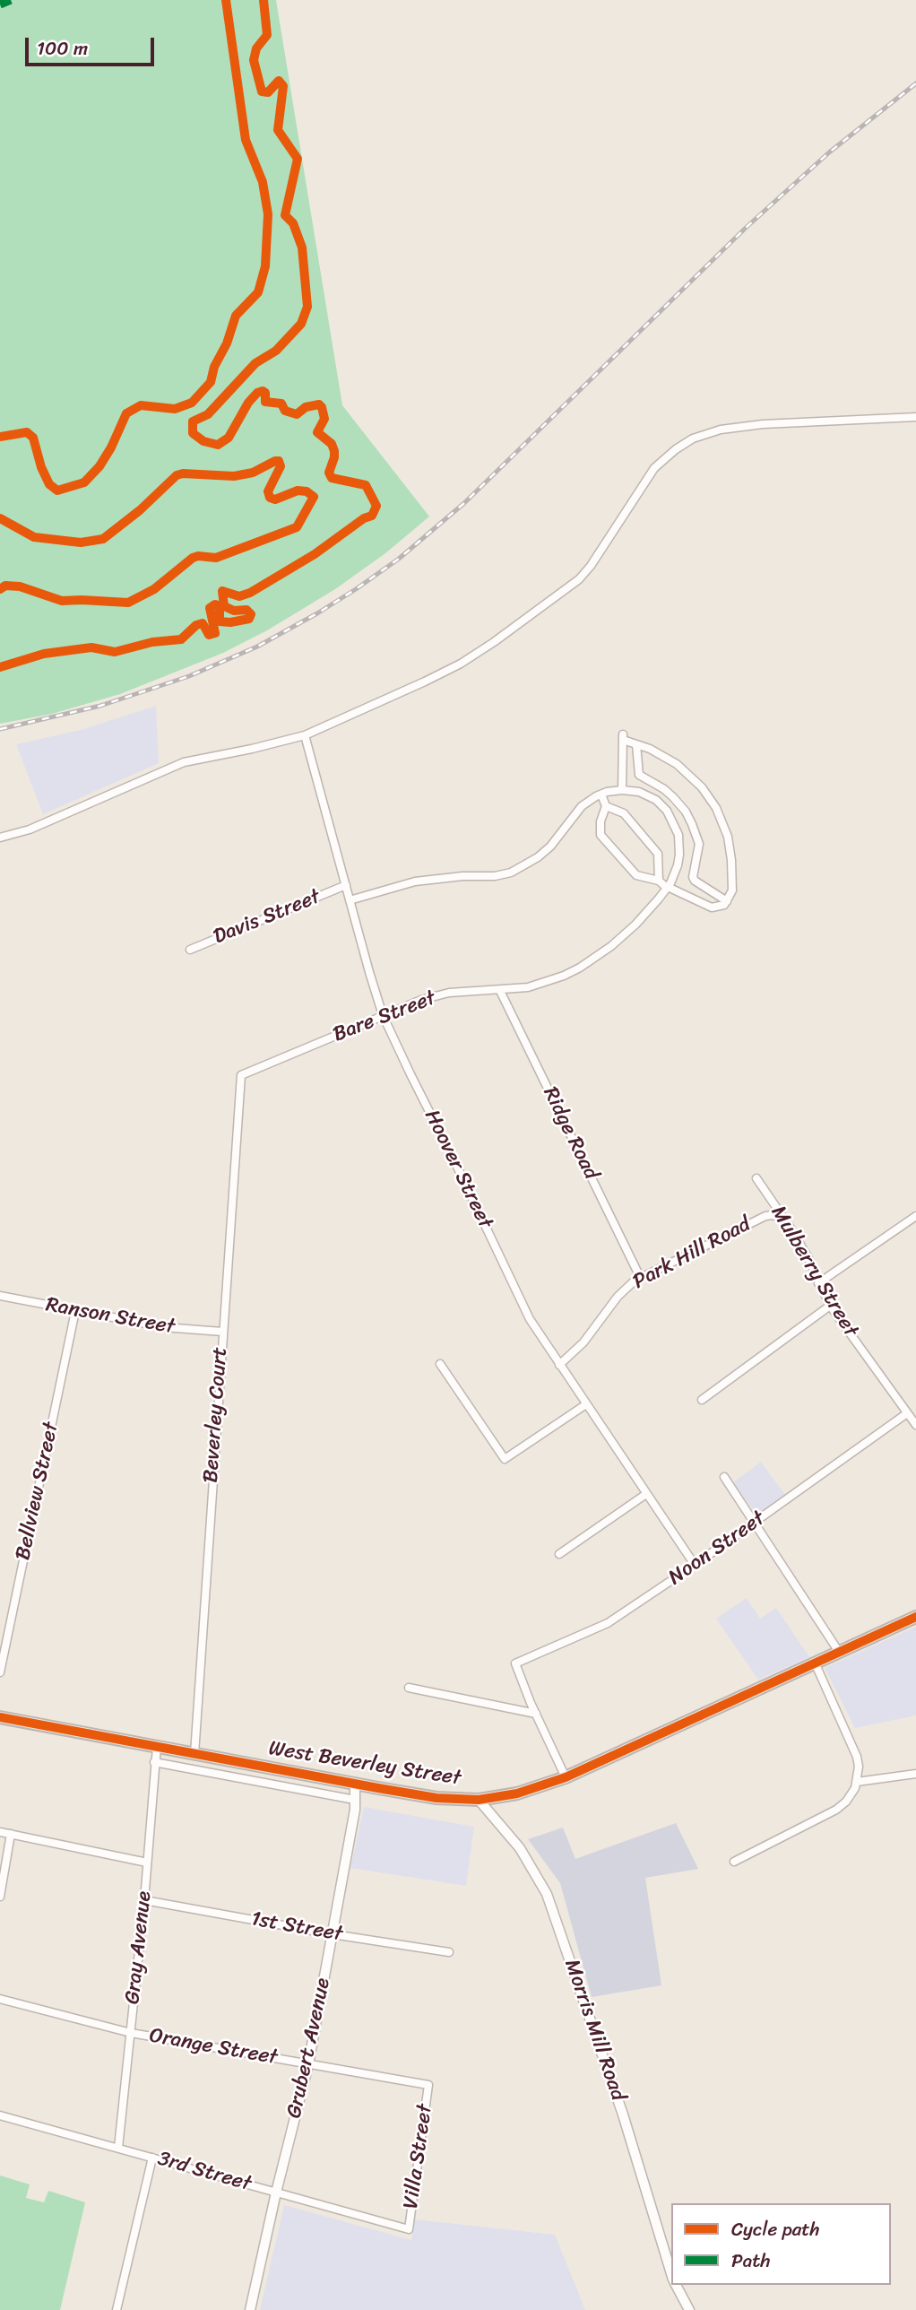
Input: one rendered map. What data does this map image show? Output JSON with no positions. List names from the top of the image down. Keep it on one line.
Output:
{"streets":{"main road":["West Beverley Street"],"street":["Davis Street","Bare Street","Ridge Road","Hoover Street","Park Hill Road","Mulberry Street","Ranson Street","Beverley Court","Bellview Street","Noon Street","1st Street","Gray Avenue","Morris Mill Road","Orange Street","Grubert Avenue","Villa Street","3rd Street"]},"crossings":[["Davis Street","Bare Street"],["Davis Street","Hoover Street"],["Bare Street","Ridge Road"],["Bare Street","Hoover Street"],["Bare Street","Beverley Court"],["Ridge Road","Park Hill Road"],["Hoover Street","Park Hill Road"],["Hoover Street","Noon Street"],["Park Hill Road","Mulberry Street"],["Mulberry Street","Noon Street"],["Ranson Street","Beverley Court"],["Ranson Street","Bellview Street"],["Beverley Court","West Beverley Street"],["West Beverley Street","Gray Avenue"],["West Beverley Street","Morris Mill Road"],["West Beverley Street","Grubert Avenue"],["1st Street","Gray Avenue"],["1st Street","Grubert Avenue"],["Gray Avenue","Orange Street"],["Gray Avenue","3rd Street"],["Orange Street","Grubert Avenue"],["Orange Street","Villa Street"],["Grubert Avenue","3rd Street"],["Villa Street","3rd Street"]],"legend":["Cycle path","Path"],"scale_bar":"100 m"}
